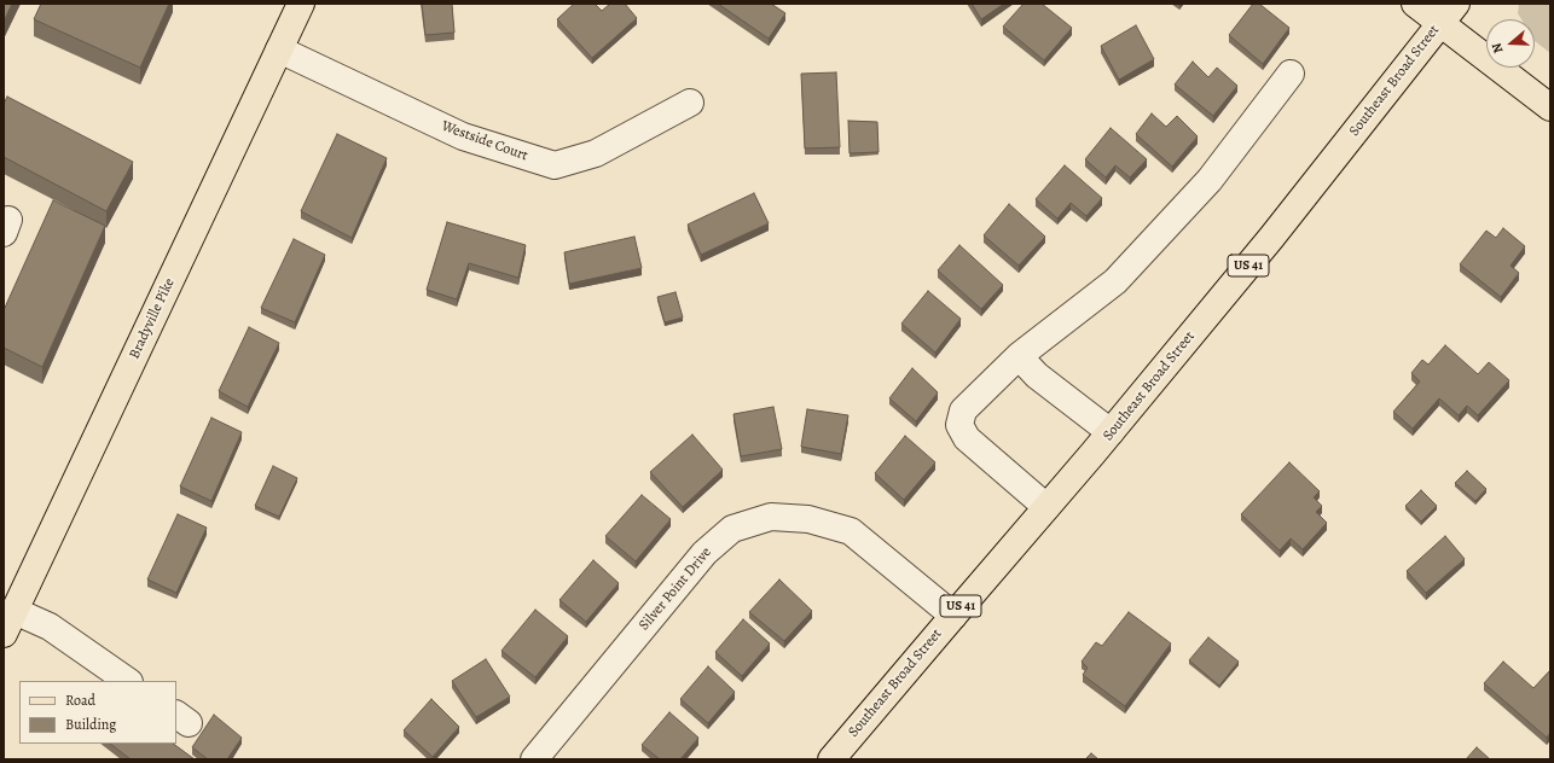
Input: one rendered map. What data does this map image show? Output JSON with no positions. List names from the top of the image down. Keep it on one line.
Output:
{"streets":{"main road":["Southeast Broad Street","US 41","Bradyville Pike"],"street":["Westside Court","Silver Point Drive"]},"crossings":[["Southeast Broad Street","Silver Point Drive"],["Westside Court","Bradyville Pike"]],"legend":["Road","Building"],"north":"left"}
